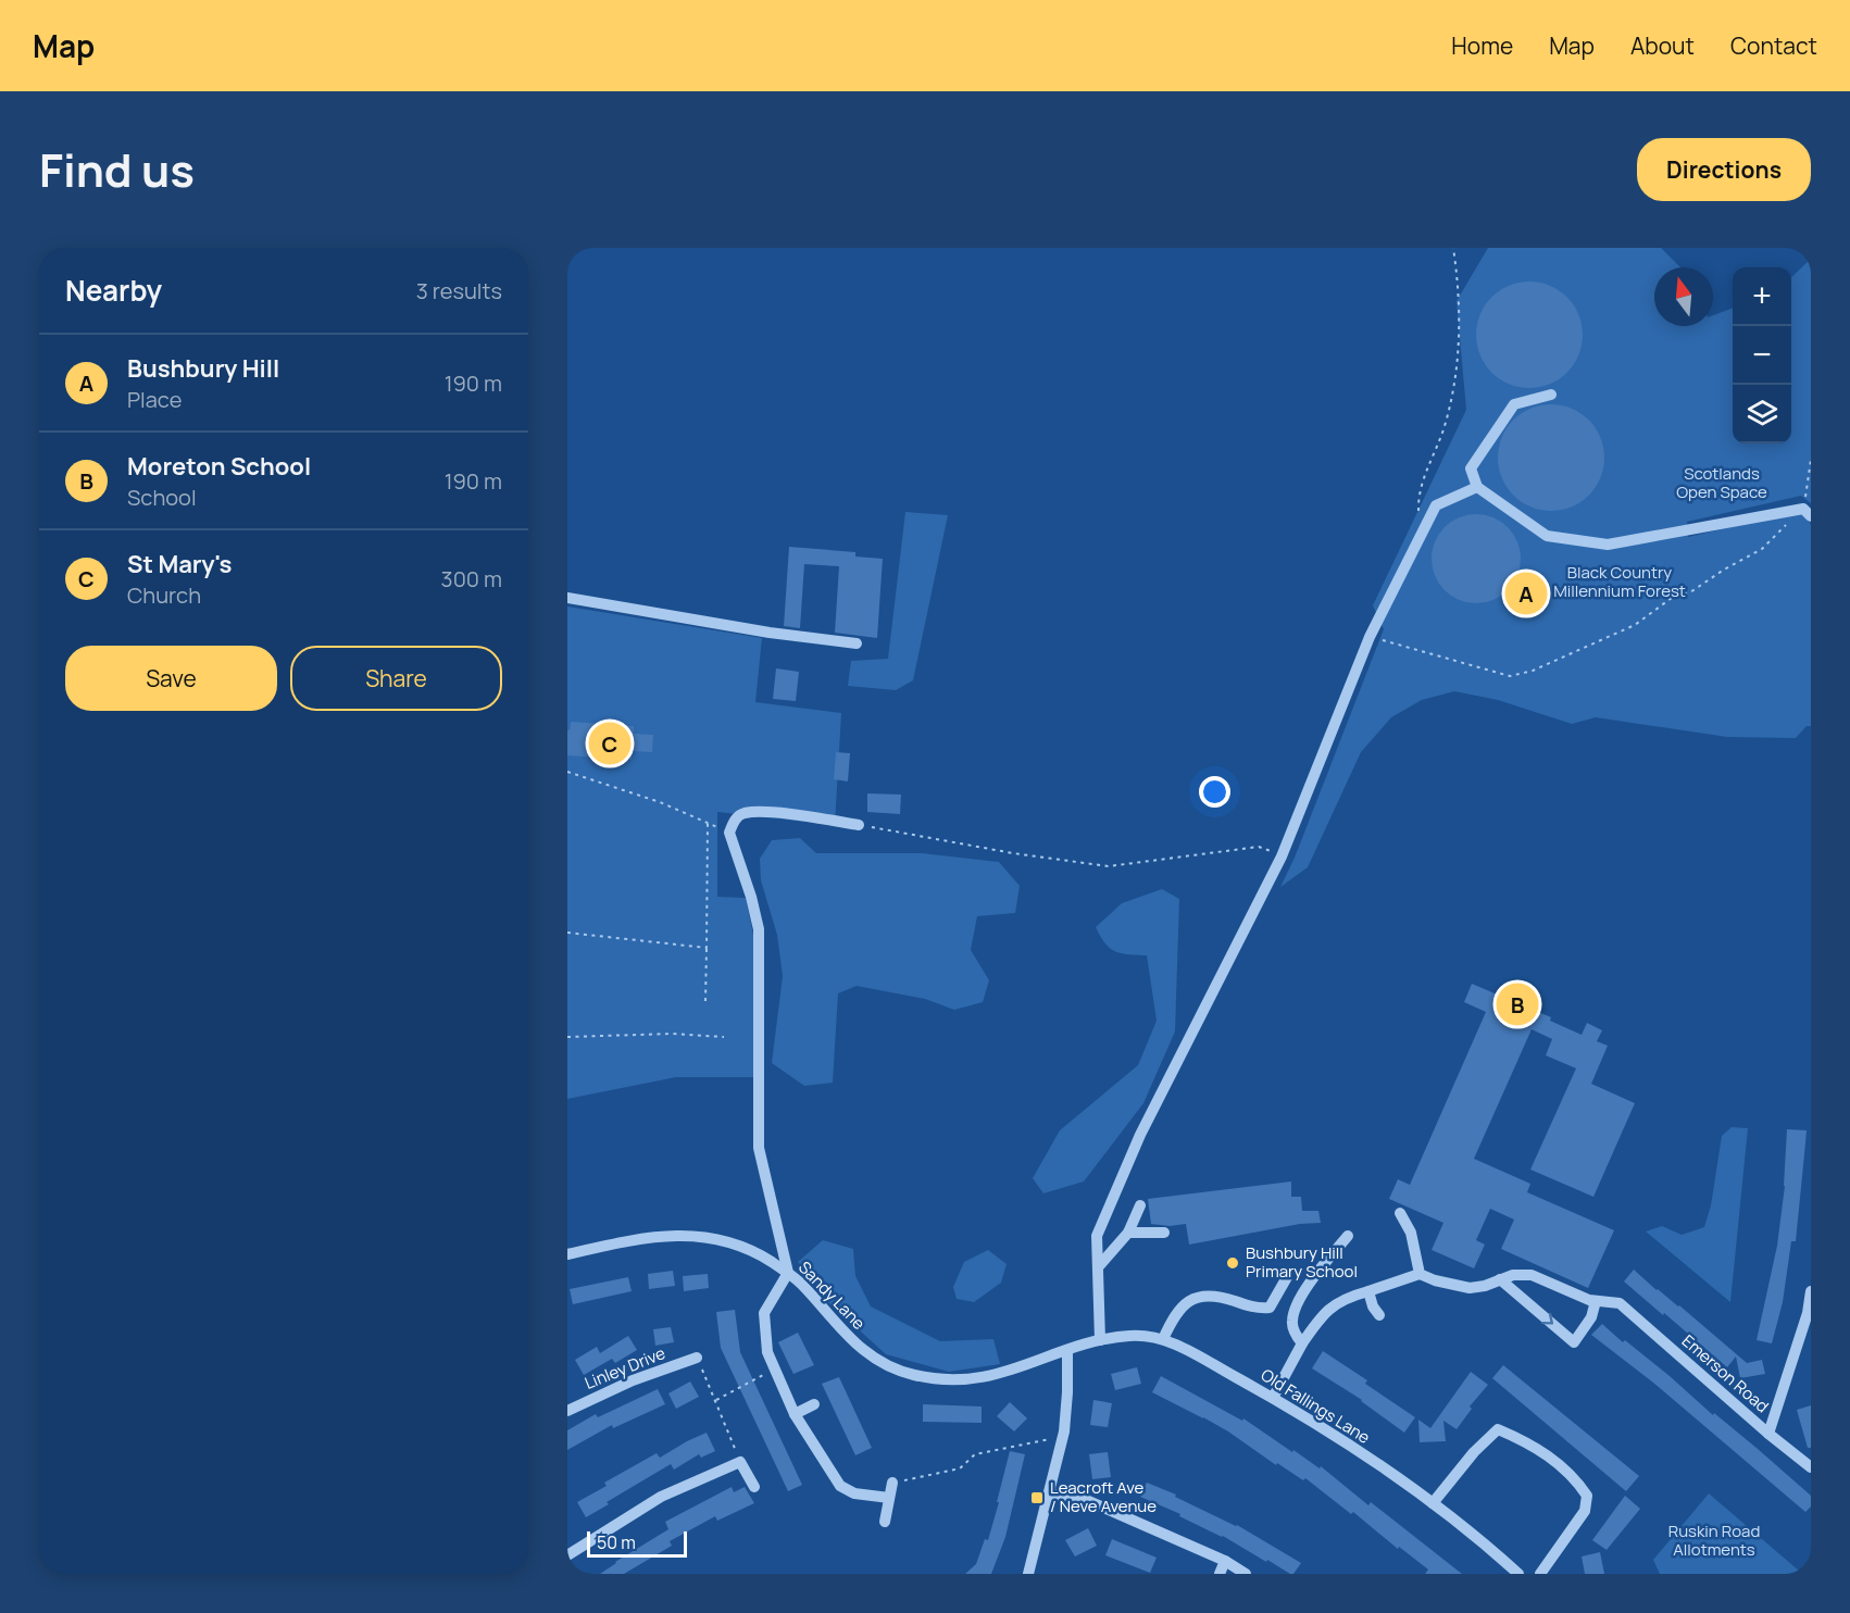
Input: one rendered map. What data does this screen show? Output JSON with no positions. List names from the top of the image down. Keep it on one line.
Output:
{"streets":{"street":["Sandy Lane","Linley Drive","Emerson Road","Old Fallings Lane"]},"crossings":[["Sandy Lane","Old Fallings Lane"]],"parks":["Scotlands Open Space","Black Country Millennium Forest","Ruskin Road Allotments"],"places":{"other":["Bushbury Hill Primary School"],"transit":["Leacroft Ave / Neve Avenue"]},"scale_bar":"50 m","north":"top","page":{"header":"Map","nav":["Home","Map","About","Contact"],"title":"Find us","buttons":["Directions",["Save","Share"]],"heading":["Nearby","3 results"],"map_buttons":["+","−"],"list":[{"mark":"A","name":"Bushbury Hill","note":"Place","value":"190 m"},{"mark":"B","name":"Moreton School","note":"School","value":"190 m"},{"mark":"C","name":"St Mary's","note":"Church","value":"300 m"}],"pins":["A","C","B"],"scale":"50 m"}}
